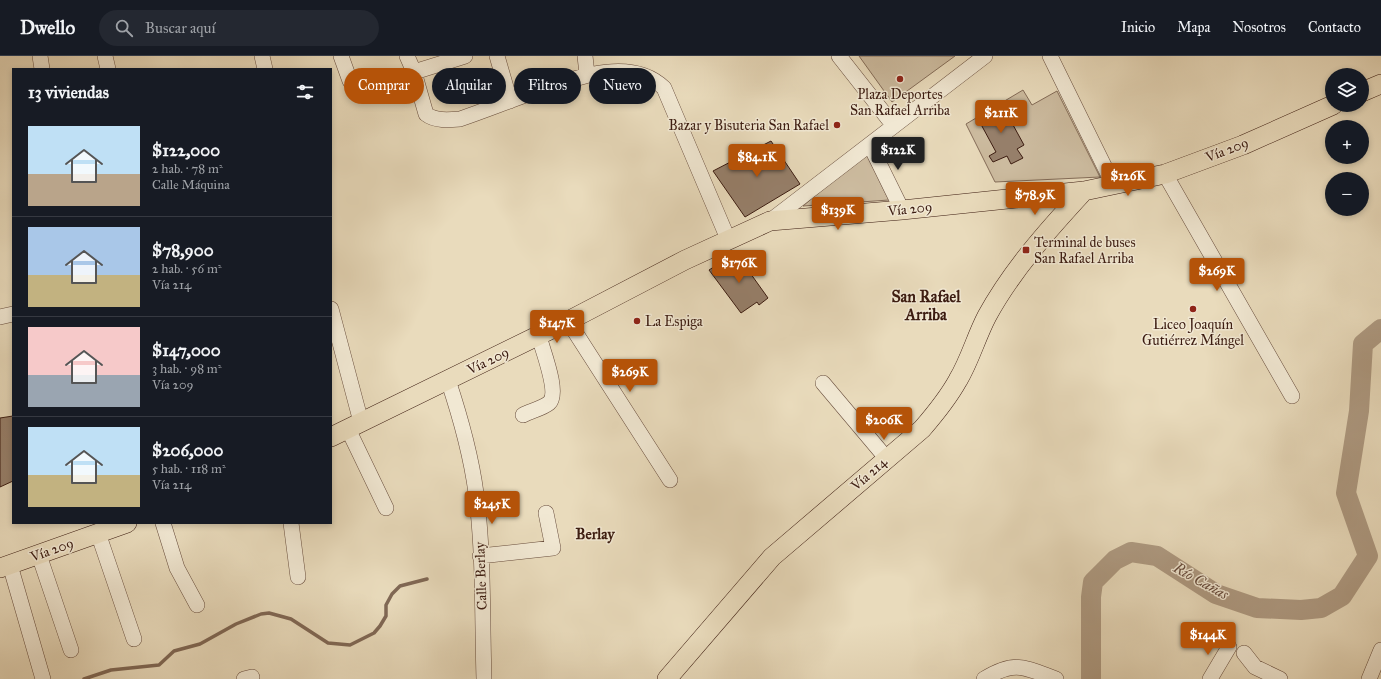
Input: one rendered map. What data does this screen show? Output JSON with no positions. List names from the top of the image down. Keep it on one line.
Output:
{"streets":{"main road":["Vía 209","Vía 214"],"street":["Calle Berlay"]},"crossings":[["Vía 209","Vía 214"],["Vía 209","Calle Berlay"]],"districts":["San Rafael Arriba","Berlay"],"water":["Río Cañas"],"places":{"other":["Plaza Deportes San Rafael Arriba","Bazar y Bisuteria San Rafael","Liceo Joaquín Gutiérrez Mángel","La Espiga"],"transit":["Terminal de buses San Rafael Arriba"]},"page":{"header":"Dwello","search":"Buscar aquí","nav":["Inicio","Mapa","Nosotros","Contacto"],"map_buttons":["+","−"],"chip":["Comprar","Alquilar","Filtros","Nuevo"],"heading":"13 viviendas","price":["$211K","$122K","$84.1K","$126K","$78.9K","$139K","$176K","$269K","$147K","$269K","$206K","$245K","$144K"],"list":[{"name":"$122,000","note":"2 hab. · 78 m² · Calle Máquina"},{"name":"$78,900","note":"2 hab. · 56 m² · Vía 214"},{"name":"$147,000","note":"3 hab. · 98 m² · Vía 209"},{"name":"$206,000","note":"5 hab. · 118 m² · Vía 214"}]}}
